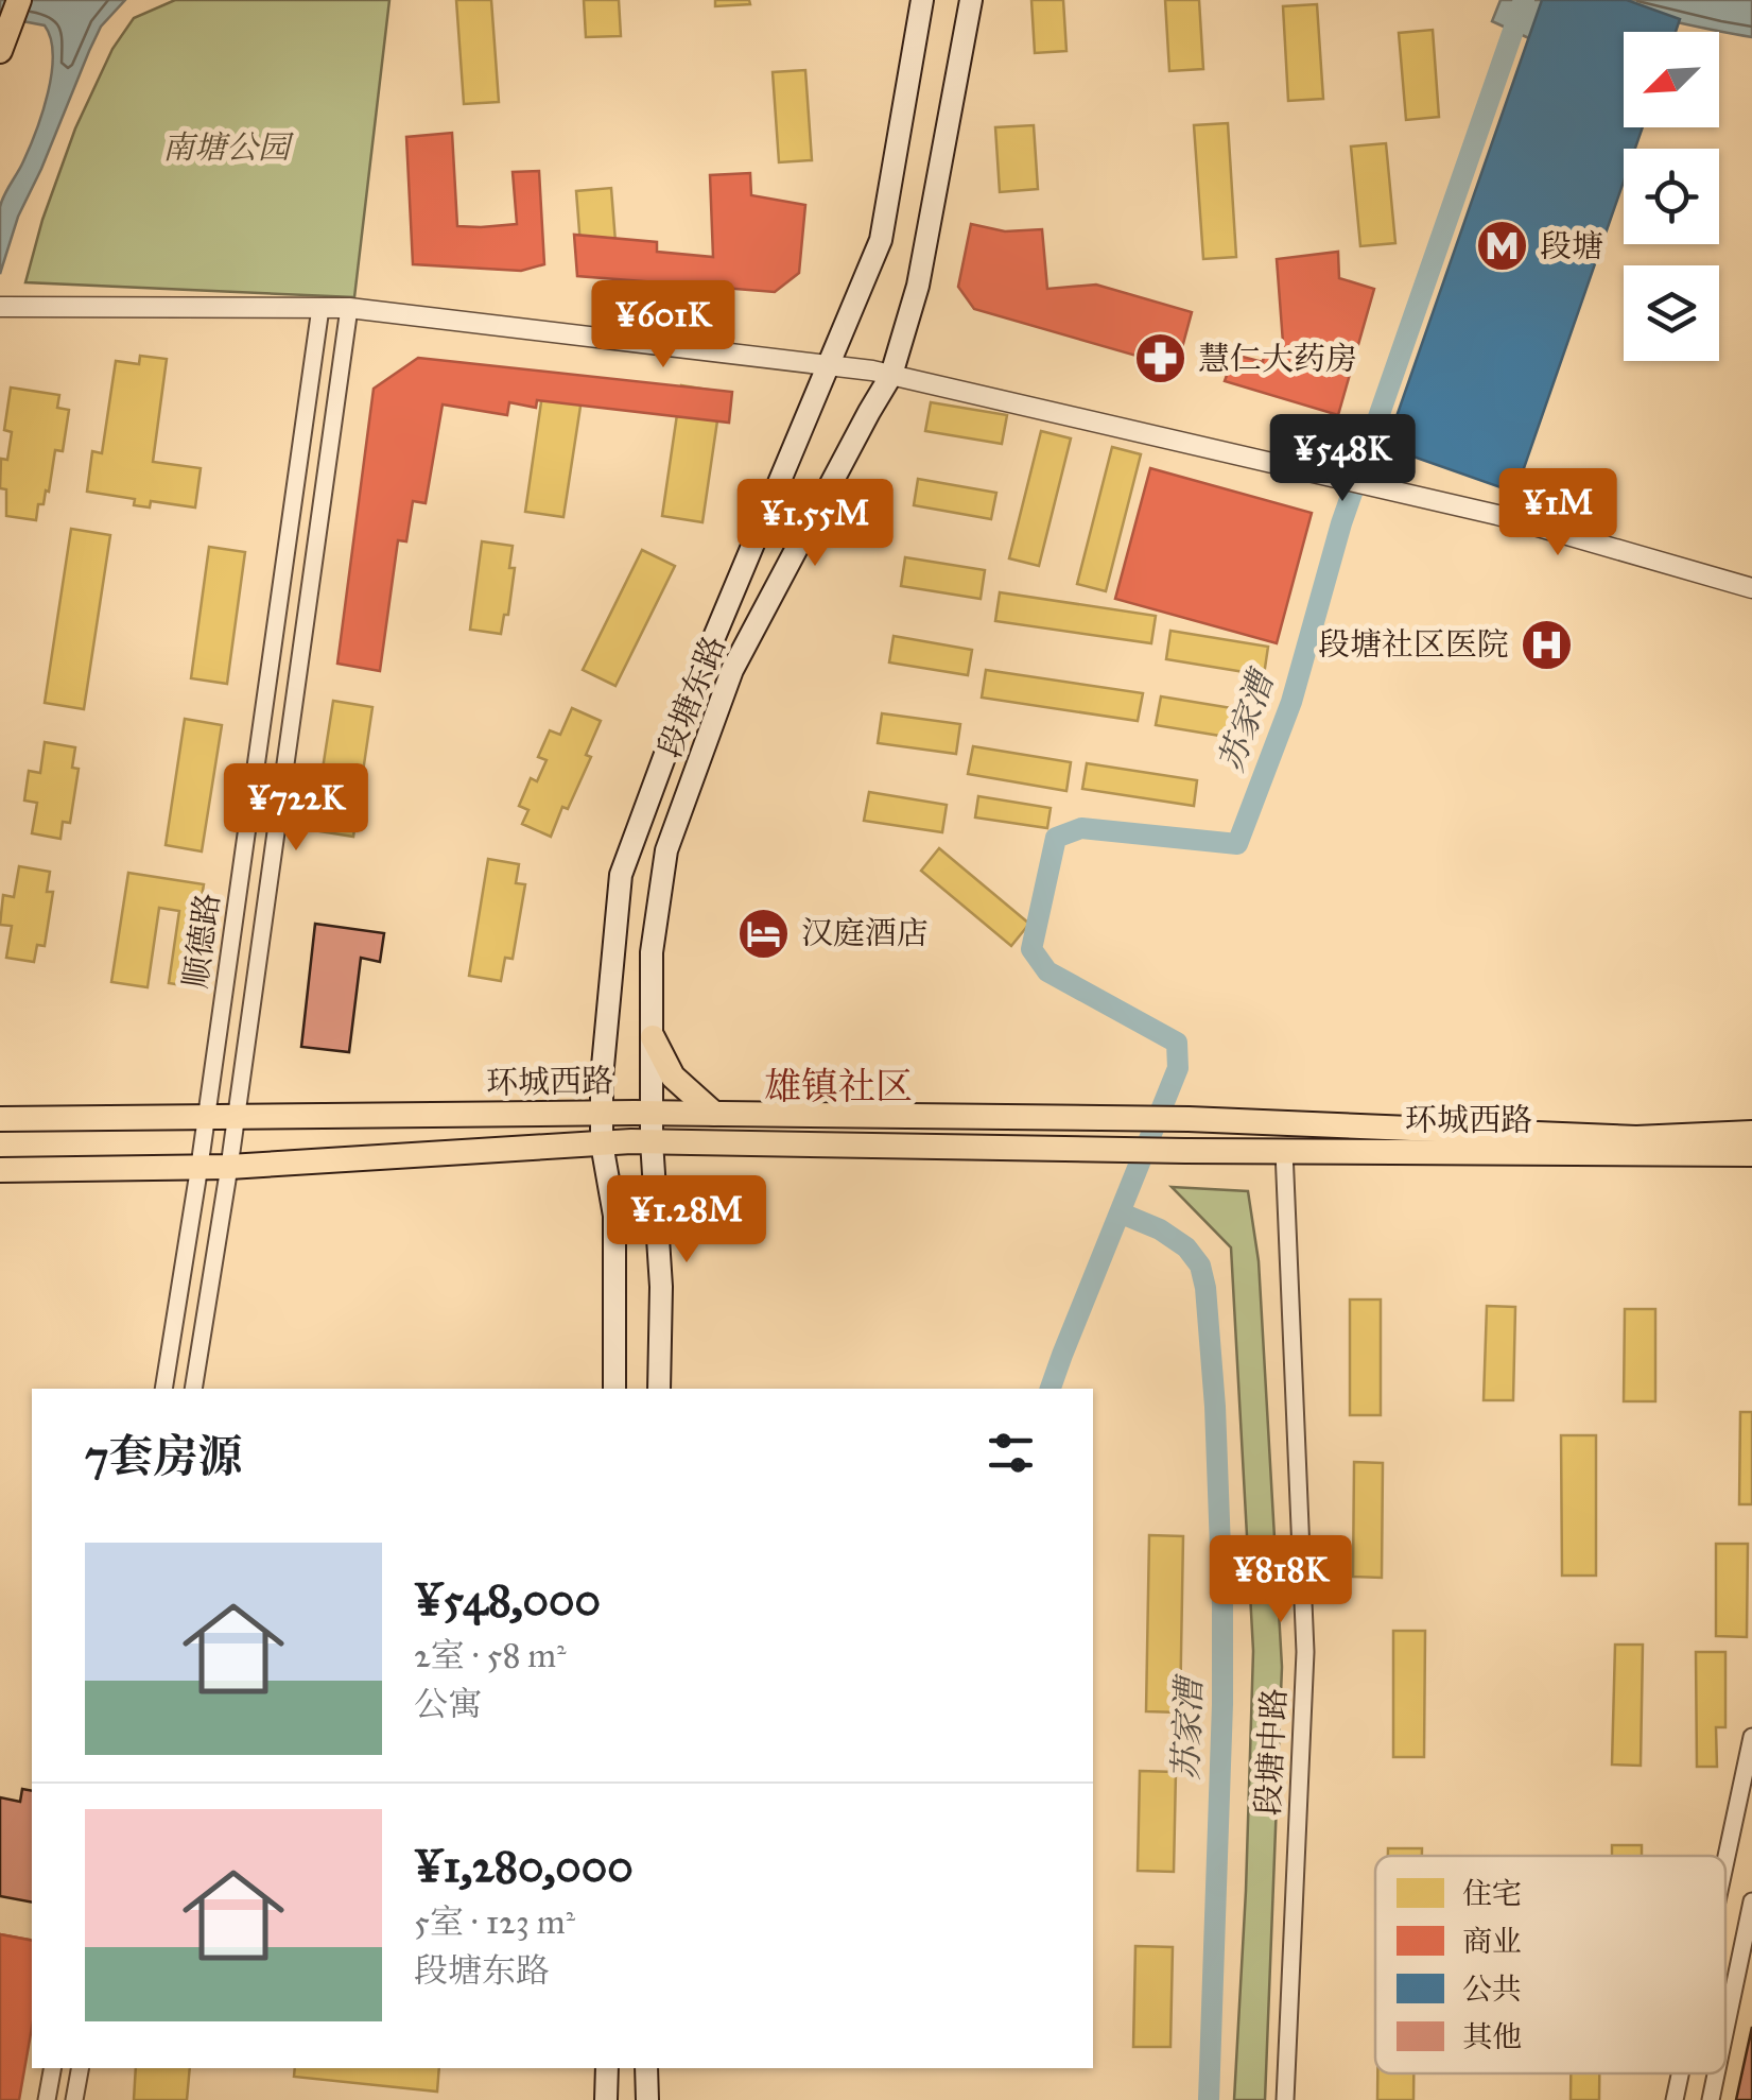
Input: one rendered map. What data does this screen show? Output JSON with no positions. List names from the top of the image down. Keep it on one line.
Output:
{"streets":{"main road":["段塘东路","环城西路"],"street":["顺德路","段塘中路"]},"crossings":[["段塘东路","环城西路"],["顺德路","环城西路"],["环城西路","段塘中路"]],"districts":["雄镇社区"],"water":["苏家漕"],"parks":["南塘公园"],"places":{"metro station":["段塘"],"pharmacy":["慧仁大药房"],"hospital":["段塘社区医院"],"hotel":["汉庭酒店"]},"legend":["住宅","商业","公共","其他"],"north":"bottom left","page":{"price":["¥601K","¥548K","¥1M","¥1.55M","¥722K","¥1.28M","¥818K"],"heading":"7套房源","list":[{"name":"¥548,000","note":"2室 · 58 m² · 公寓"},{"name":"¥1,280,000","note":"5室 · 123 m² · 段塘东路"}]}}
